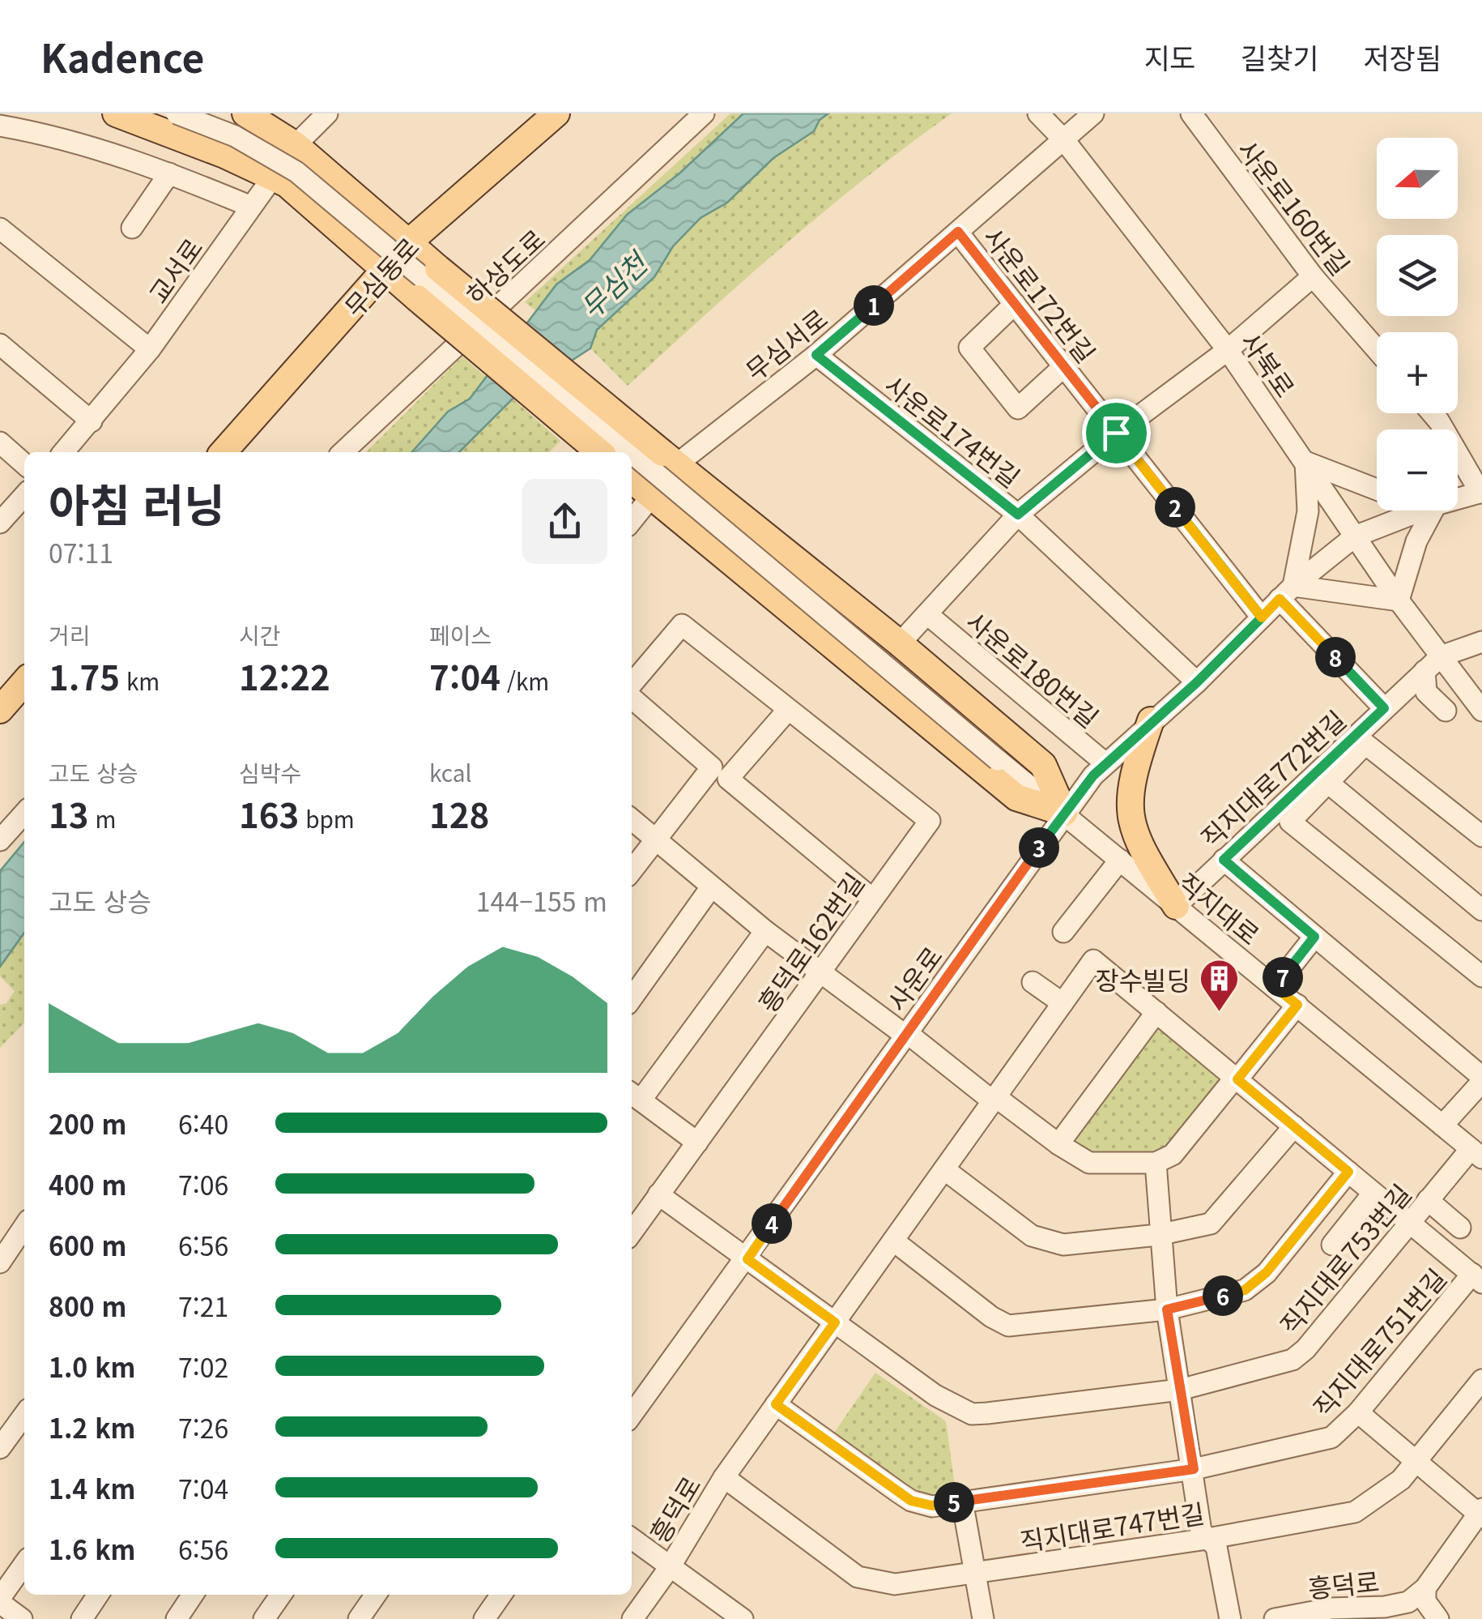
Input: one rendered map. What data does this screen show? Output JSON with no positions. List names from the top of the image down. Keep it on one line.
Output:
{"streets":{"main road":["무심동로"],"street":["사운로160번길","하상도로","교서로","사운로172번길","무심서로","사북로","사운로174번길","사운로180번길","직지대로772번길","직지대로","흥덕로162번길","사운로","직지대로753번길","직지대로751번길","흥덕로","직지대로747번길"]},"crossings":[["사운로172번길","무심서로"],["사운로172번길","사운로"],["무심서로","사북로"],["무심서로","사운로174번길"],["사북로","직지대로772번길"],["사북로","사운로"],["사운로174번길","사운로"],["사운로180번길","사운로"],["직지대로772번길","직지대로"],["직지대로","사운로"],["직지대로","직지대로753번길"],["흥덕로162번길","직지대로753번길"],["사운로","직지대로753번길"],["직지대로751번길","흥덕로"],["흥덕로","직지대로747번길"]],"water":["무심천"],"places":{"building":["장수빌딩"]},"north":"left","page":{"header":"Kadence","nav":["지도","길찾기","저장됨"],"map_buttons":["+","−"],"pins":["1","2","8","3","7","4","6","5"],"heading":["아침 러닝","07:11"],"stats":[["거리","1.75 km"],["시간","12:22"],["페이스","7:04 /km"],["고도 상승","13 m"],["심박수","163 bpm"],["kcal","128"]],"chart":["고도 상승","144–155 m"],"list":[{"name":"200 m","note":"6:40"},{"name":"400 m","note":"7:06"},{"name":"600 m","note":"6:56"},{"name":"800 m","note":"7:21"},{"name":"1.0 km","note":"7:02"},{"name":"1.2 km","note":"7:26"},{"name":"1.4 km","note":"7:04"},{"name":"1.6 km","note":"6:56"}]}}
